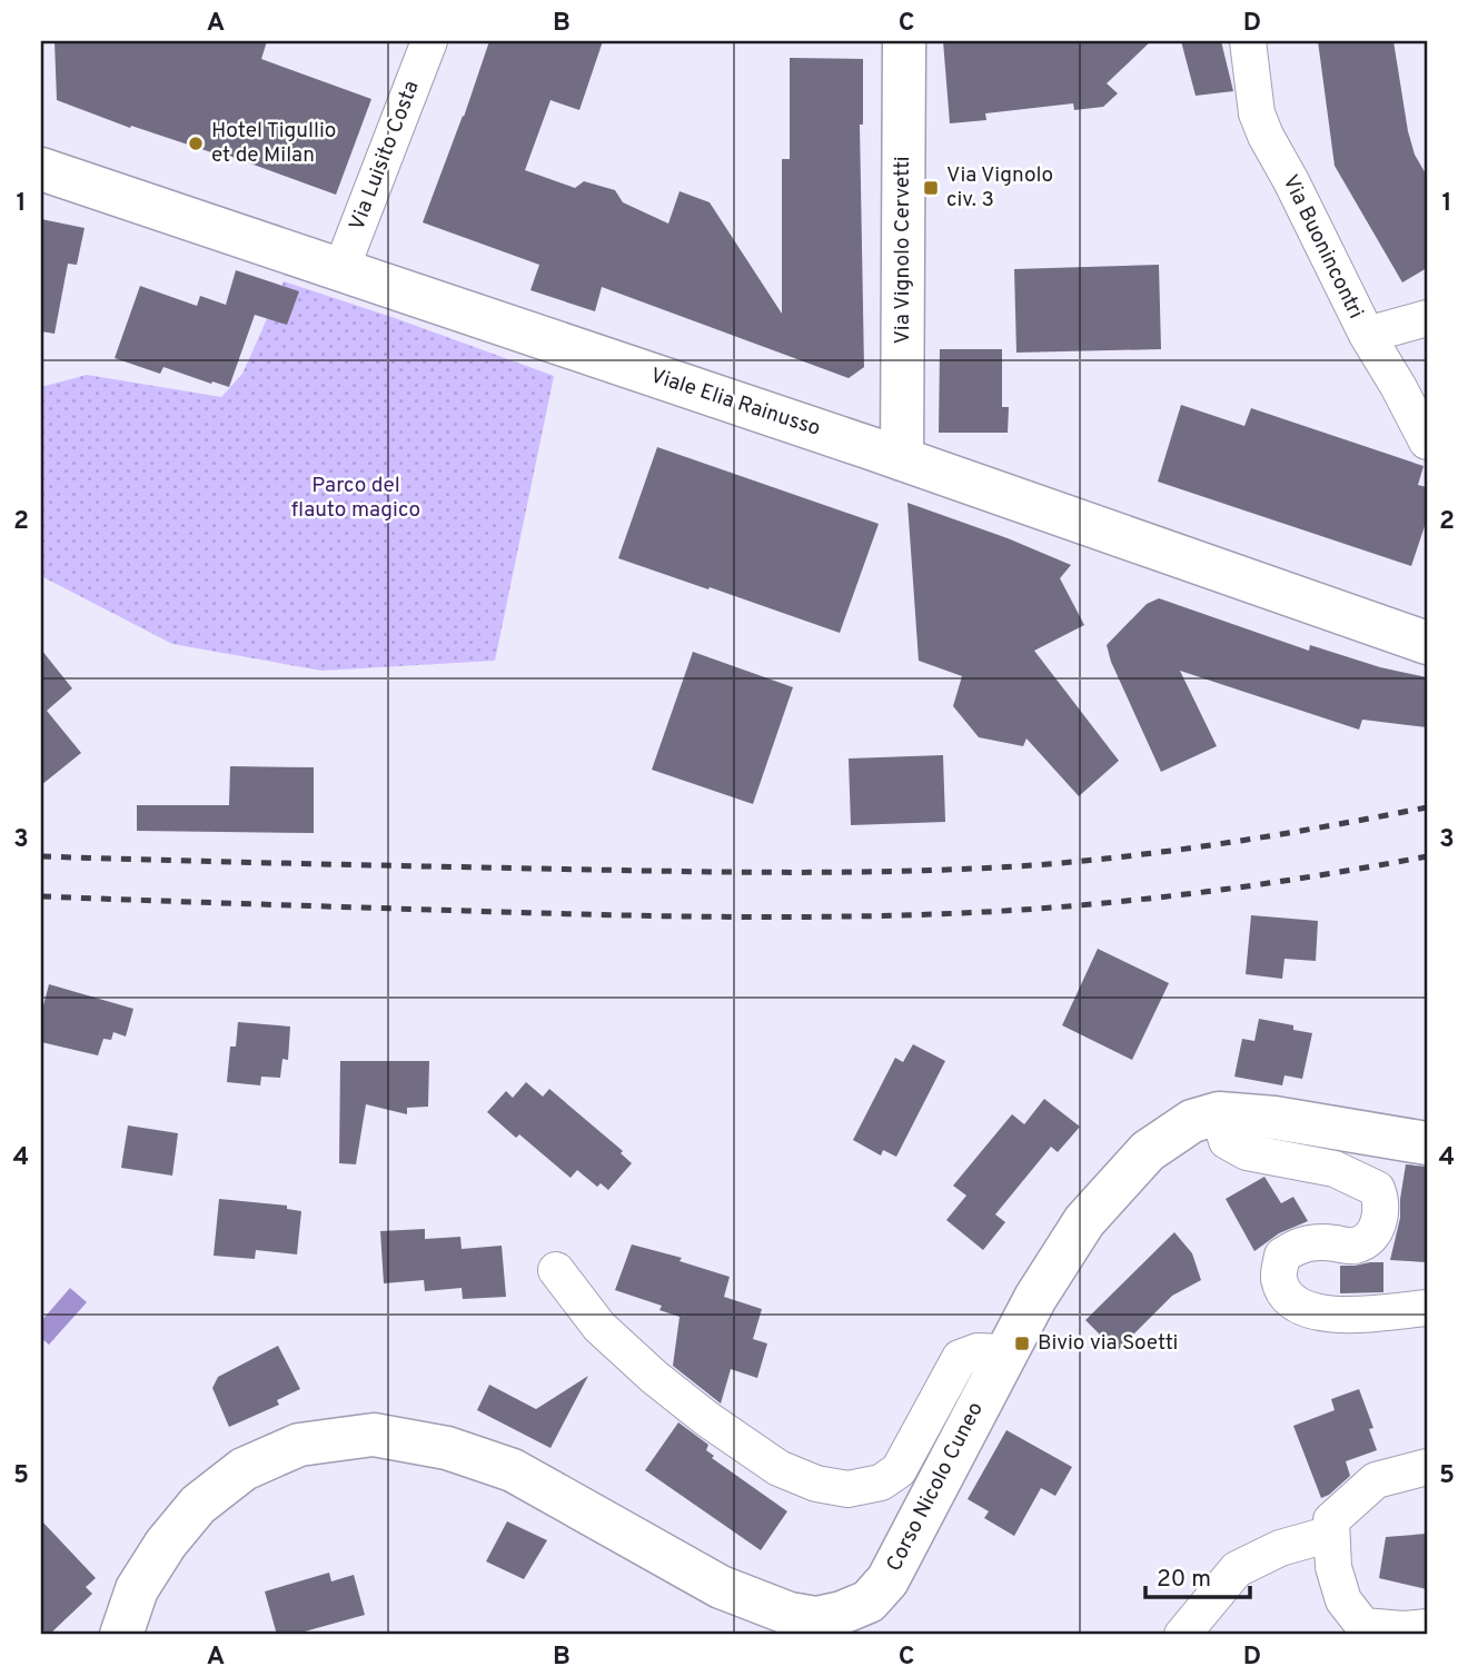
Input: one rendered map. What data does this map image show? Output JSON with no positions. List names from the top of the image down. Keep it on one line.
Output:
{"streets":{"main road":["Via Vignolo Cervetti","Viale Elia Rainusso","Corso Nicolo Cuneo"],"street":["Via Luisito Costa","Via Buonincontri"]},"crossings":[["Via Luisito Costa","Viale Elia Rainusso"],["Via Vignolo Cervetti","Viale Elia Rainusso"]],"parks":["Parco del flauto magico"],"places":{"other":["Hotel Tigullio et de Milan"],"transit":["Via Vignolo civ. 3","Bivio via Soetti"]},"scale_bar":"20 m","grid":{"columns":["A","B","C","D"],"rows":["1","2","3","4","5"]}}
